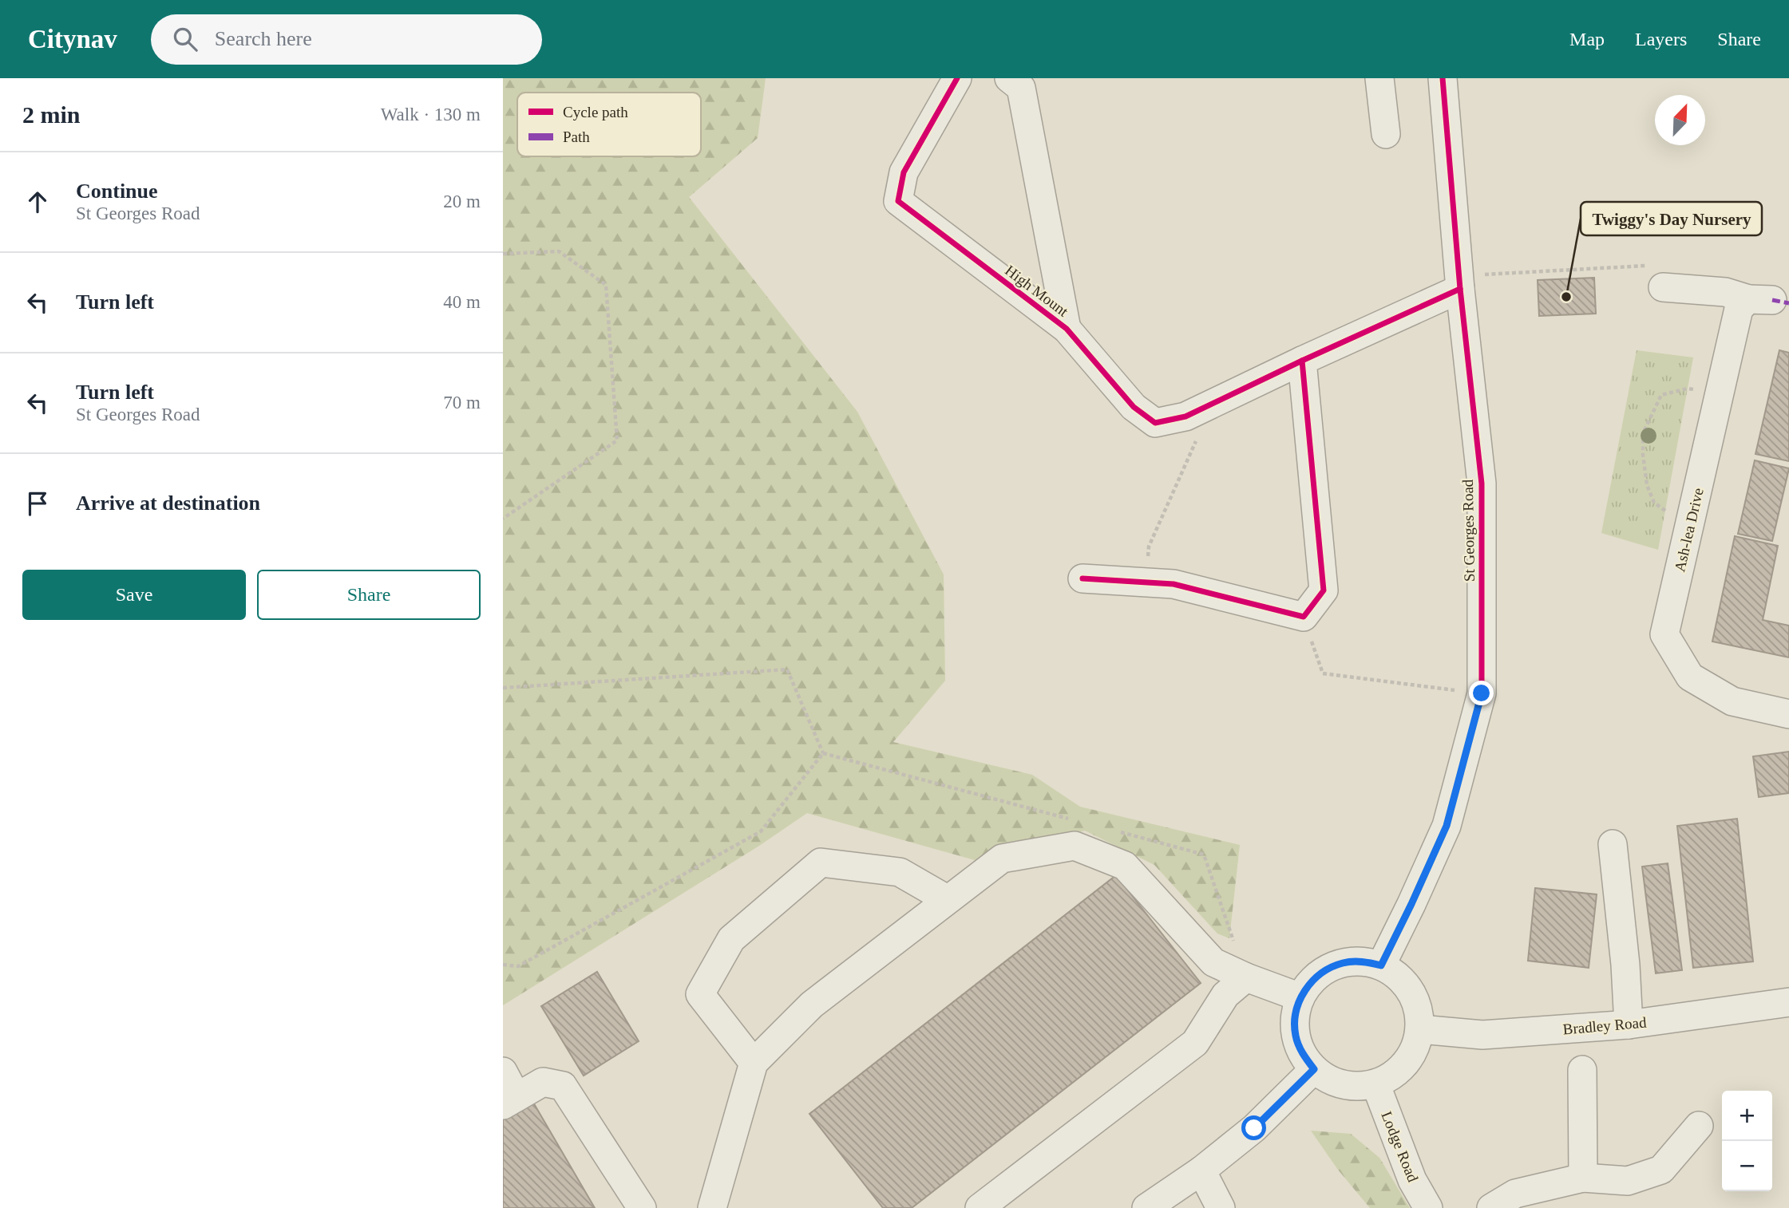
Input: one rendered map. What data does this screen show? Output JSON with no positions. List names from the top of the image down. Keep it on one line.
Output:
{"streets":{"street":["High Mount","Ash-lea Drive","St Georges Road","Bradley Road","Lodge Road"]},"crossings":[["High Mount","St Georges Road"],["St Georges Road","Bradley Road"],["St Georges Road","Lodge Road"],["Bradley Road","Lodge Road"]],"places":["Twiggy's Day Nursery"],"legend":["Cycle path","Path"],"north":"top right","page":{"header":"Citynav","search":"Search here","nav":["Map","Layers","Share"],"heading":["2 min","Walk · 130 m"],"list":[["Continue","St Georges Road","20 m"],["Turn left","40 m"],["Turn left","St Georges Road","70 m"],"Arrive at destination"],"buttons":["Save","Share"],"map_buttons":["+","−"]}}
